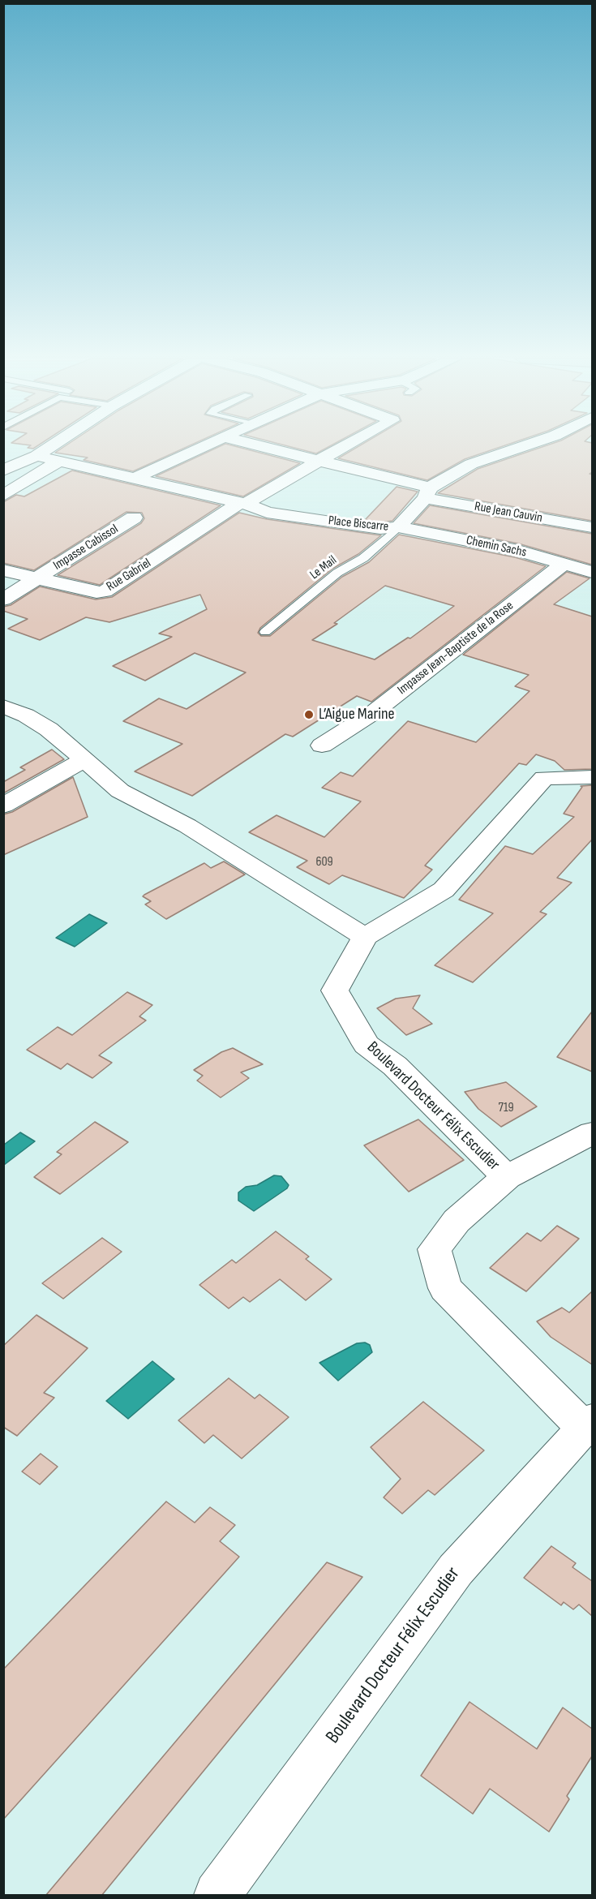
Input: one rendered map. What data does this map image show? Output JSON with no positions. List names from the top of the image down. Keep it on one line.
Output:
{"streets":{"street":["Rue Jean Cauvin","Place Biscarre","Chemin Sachs","Impasse Cabissol","Rue Gabriel","Impasse Jean-Baptiste de la Rose","Boulevard Docteur Félix Escudier"],"lane":["Le Mail"]},"crossings":[["Rue Jean Cauvin","Place Biscarre"],["Place Biscarre","Chemin Sachs"],["Place Biscarre","Le Mail"],["Place Biscarre","Rue Gabriel"],["Chemin Sachs","Le Mail"],["Chemin Sachs","Impasse Jean-Baptiste de la Rose"],["Impasse Cabissol","Rue Gabriel"]],"places":["L’Aigue Marine"],"house_numbers":["609","719"]}
